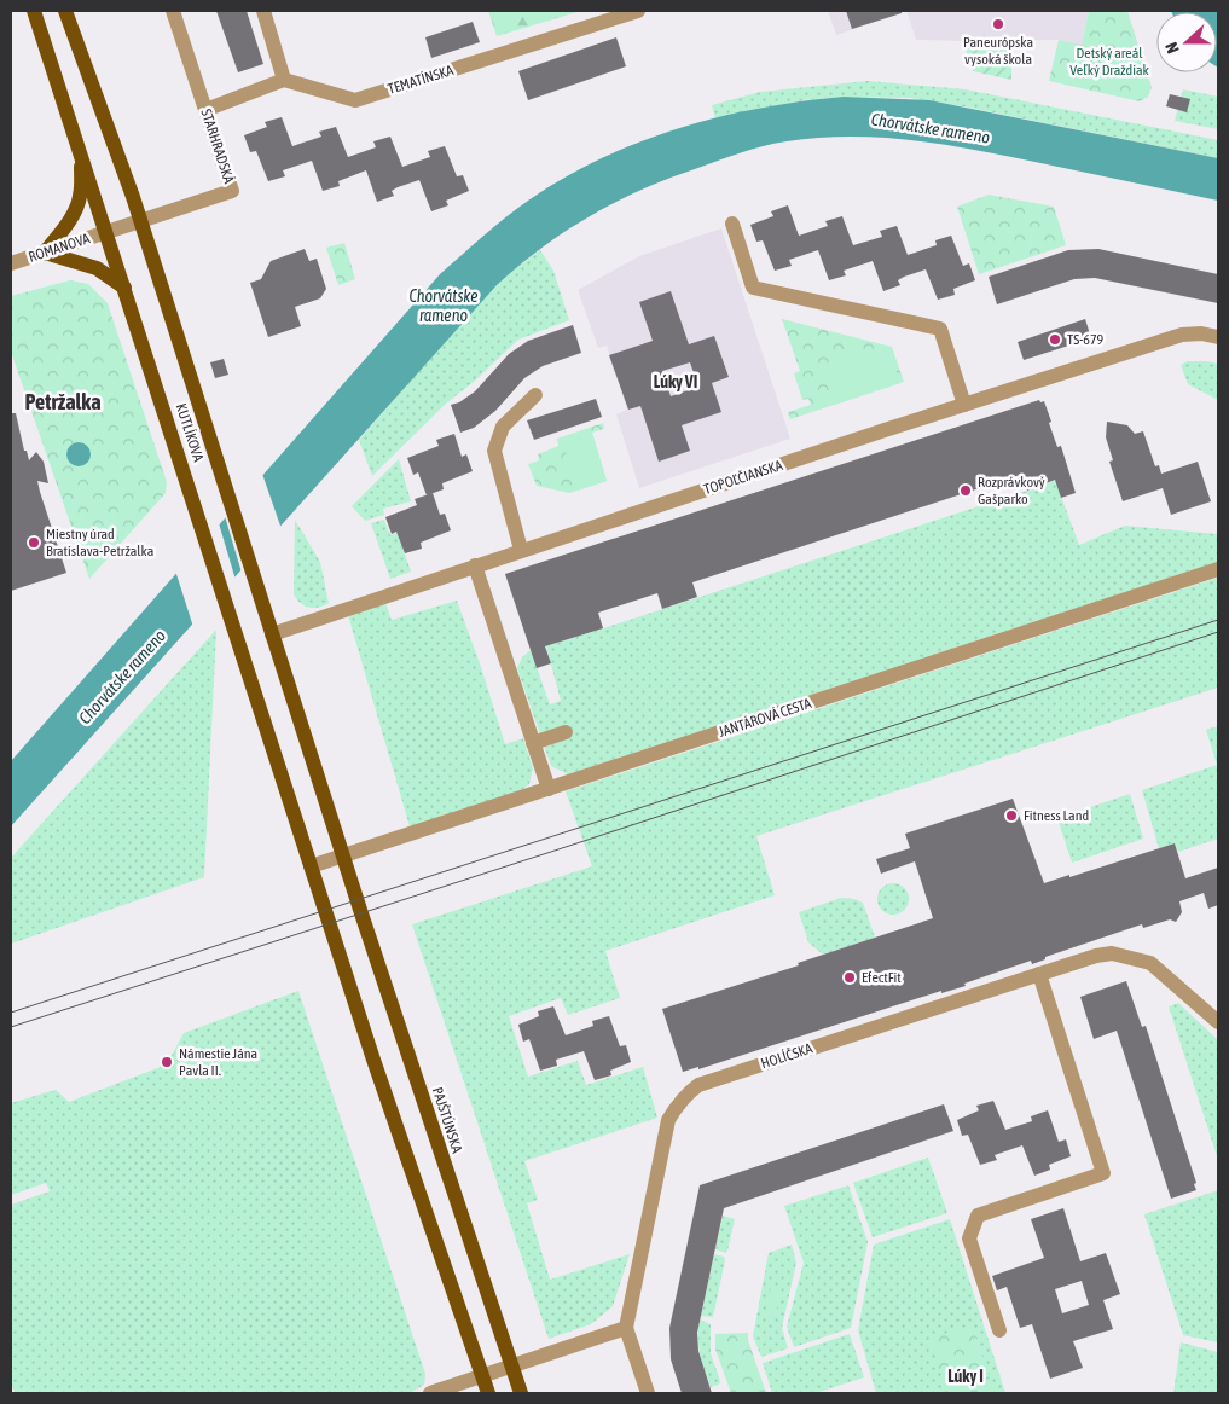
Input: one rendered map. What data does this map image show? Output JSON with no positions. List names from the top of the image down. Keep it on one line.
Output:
{"streets":{"main road":["KUTLÍKOVA","PAJŠTÚNSKA"],"street":["TEMATÍNSKA","STARHRADSKÁ","ROMANOVA","TOPOĽČIANSKA","JANTÁROVÁ CESTA","HOLÍČSKA"]},"crossings":[["STARHRADSKÁ","ROMANOVA"],["STARHRADSKÁ","KUTLÍKOVA"],["ROMANOVA","KUTLÍKOVA"],["KUTLÍKOVA","TOPOĽČIANSKA"],["KUTLÍKOVA","JANTÁROVÁ CESTA"],["KUTLÍKOVA","PAJŠTÚNSKA"],["JANTÁROVÁ CESTA","PAJŠTÚNSKA"]],"districts":["Lúky VI","Petržalka","Lúky I"],"water":["Chorvátske rameno"],"parks":["Detský areál Veľký Draždiak"],"places":["Paneurópska vysoká škola","TS-679","Rozprávkový Gašparko","Miestny úrad Bratislava-Petržalka","Fitness Land","EfectFit","Námestie Jána Pavla II."],"north":"left"}
